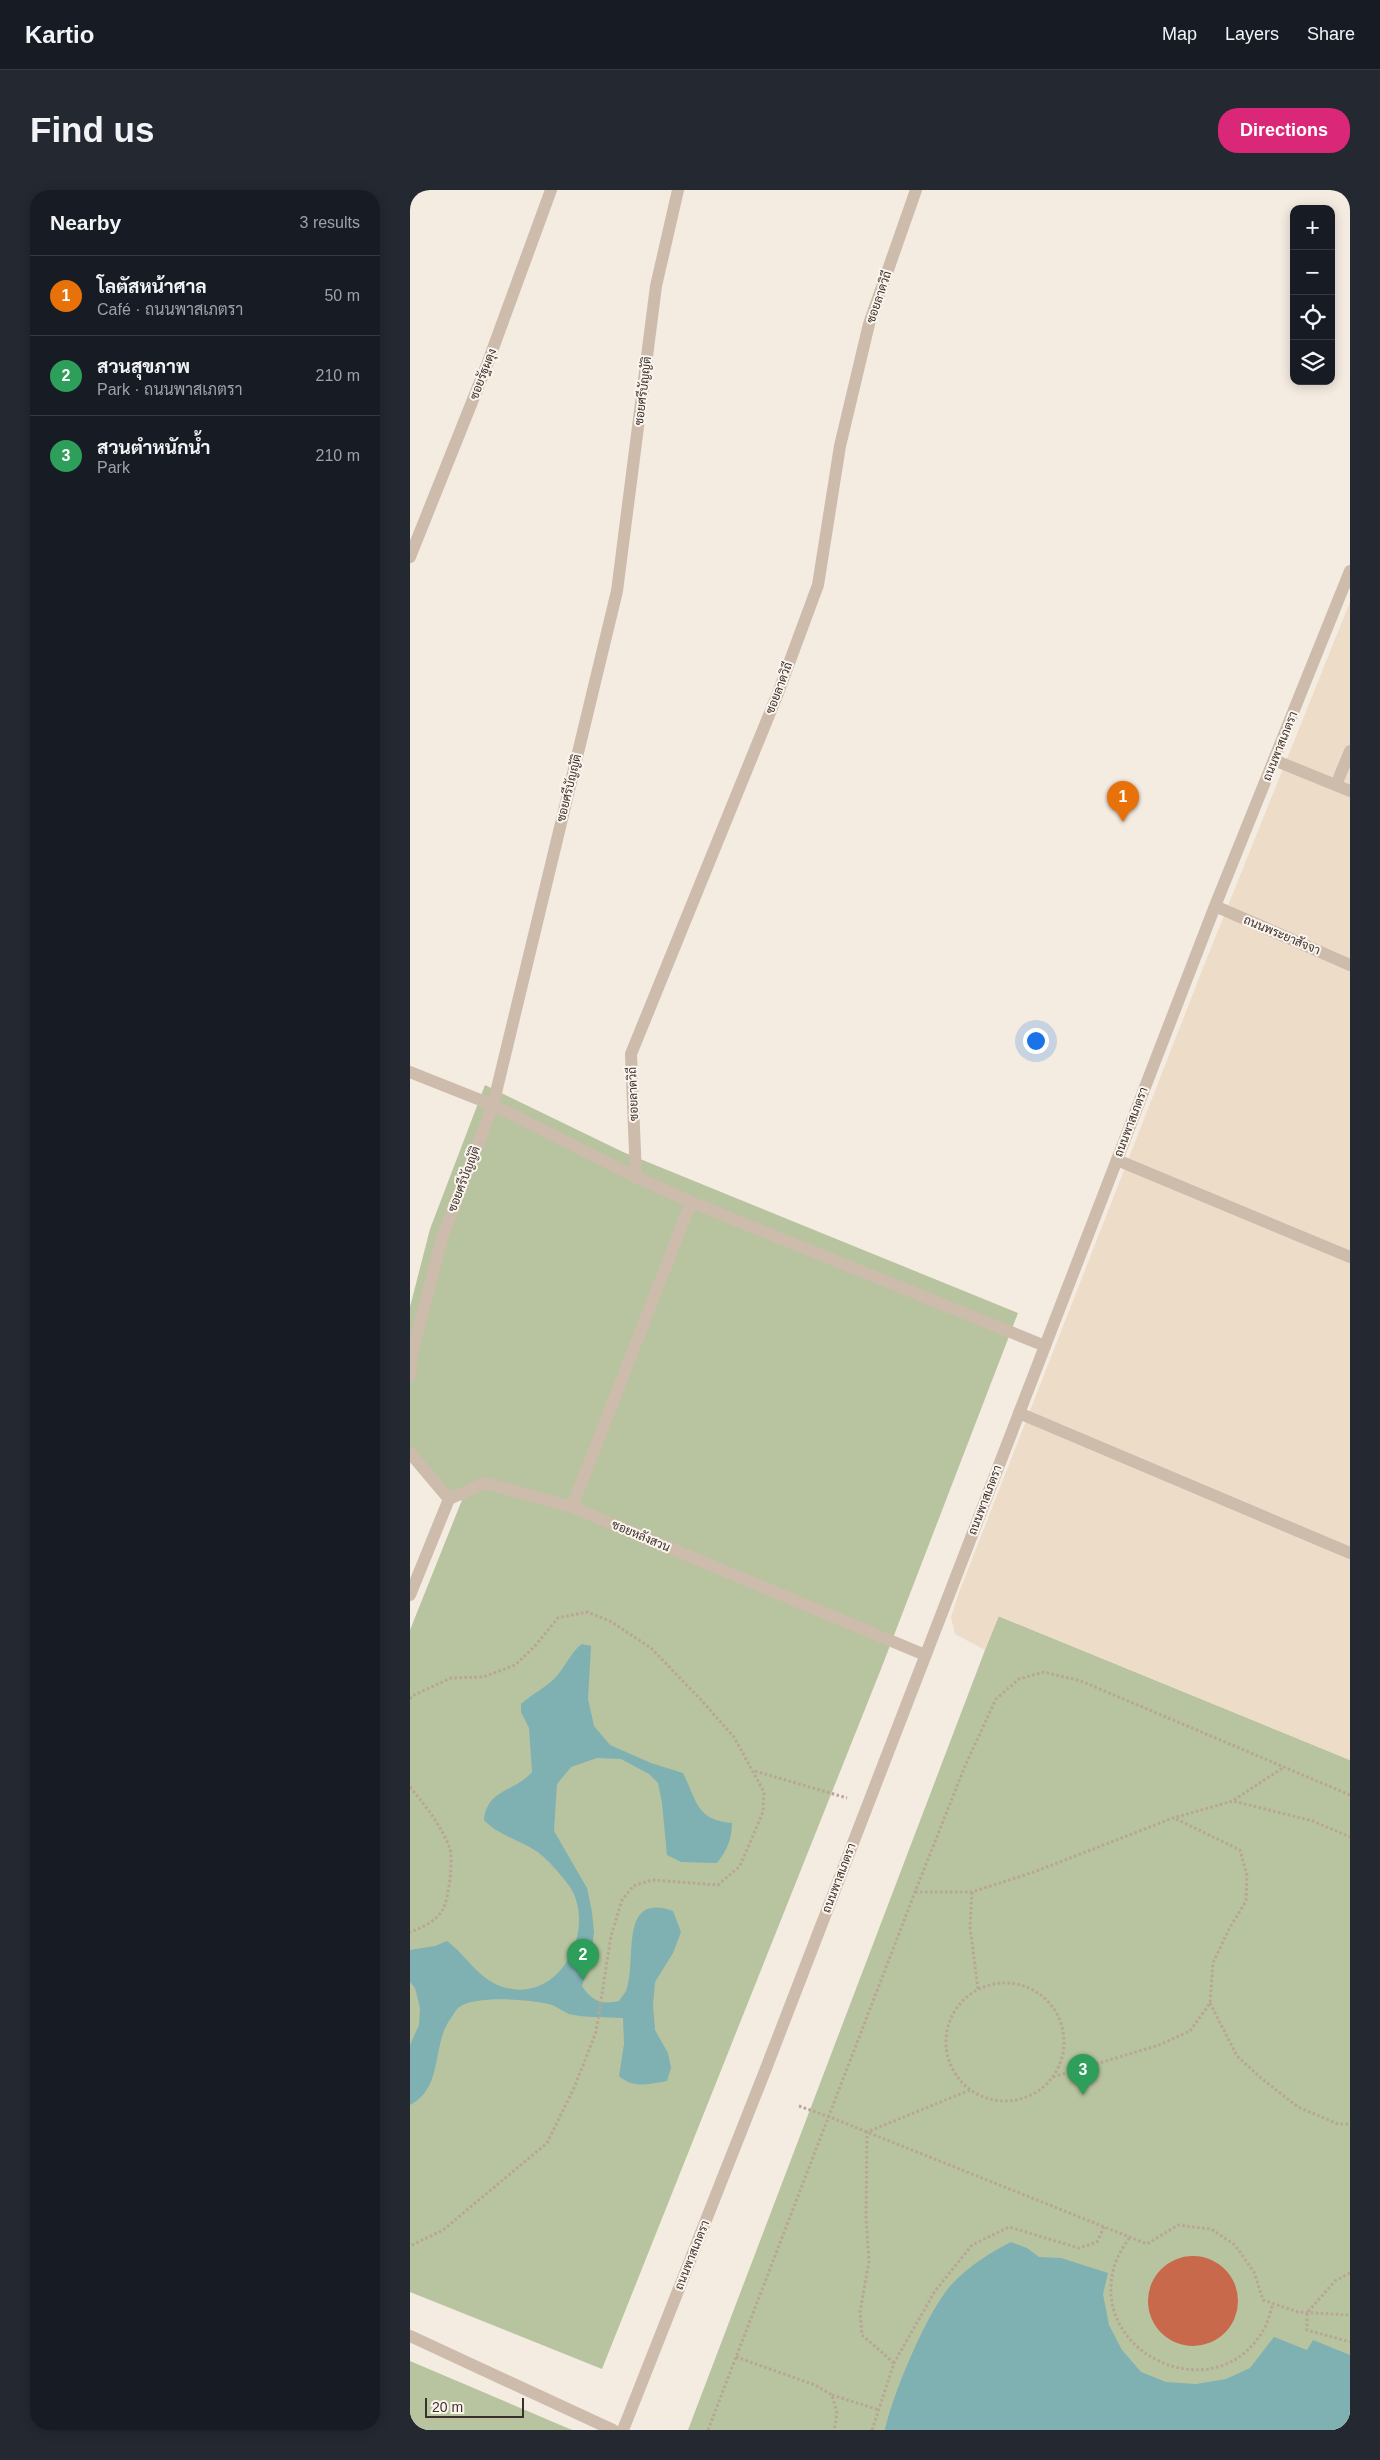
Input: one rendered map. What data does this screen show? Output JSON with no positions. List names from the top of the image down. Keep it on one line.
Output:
{"streets":{"street":["ซอยลาดวิถี","ซอยรัฐผดุง","ซอยศรีบัญญัติ","ถนนพาสเภตรา","ถนนพระยาสัจจา","ซอยหลังสวน"]},"crossings":[["ถนนพาสเภตรา","ถนนพระยาสัจจา"],["ถนนพาสเภตรา","ซอยหลังสวน"]],"scale_bar":"20 m","page":{"header":"Kartio","nav":["Map","Layers","Share"],"buttons":"Directions","title":"Find us","heading":["Nearby","3 results"],"map_buttons":["+","−"],"list":[{"mark":"1","name":"โลตัสหน้าศาล","note":"Café · ถนนพาสเภตรา","value":"50 m"},{"mark":"2","name":"สวนสุขภาพ","note":"Park · ถนนพาสเภตรา","value":"210 m"},{"mark":"3","name":"สวนตำหนักน้ำ","note":"Park","value":"210 m"}],"pins":["1","2","3"],"scale":"20 m"}}
